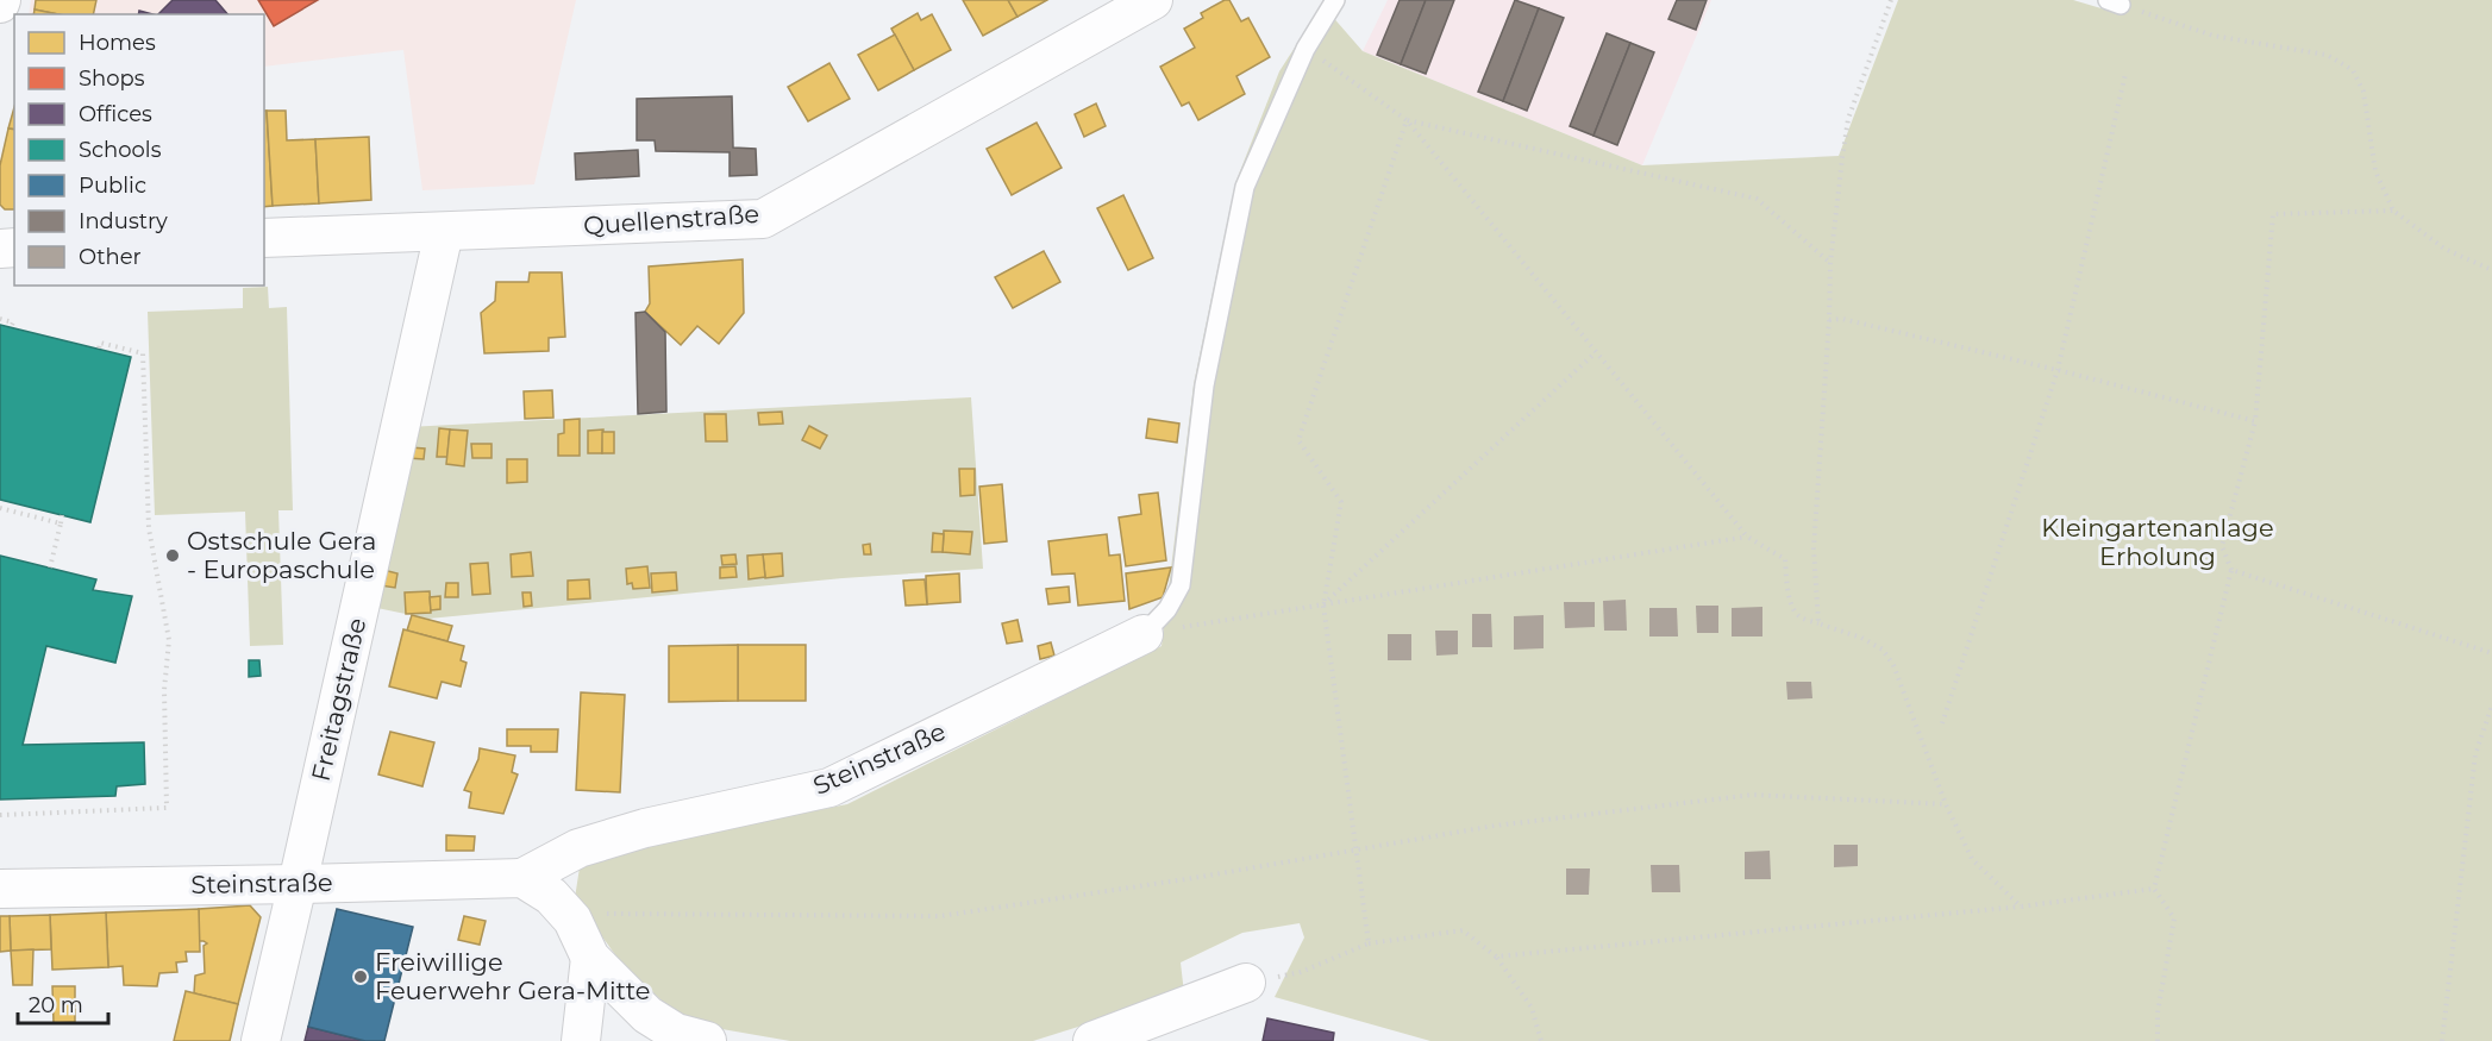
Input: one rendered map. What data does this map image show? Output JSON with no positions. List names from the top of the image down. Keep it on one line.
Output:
{"streets":{"street":["Quellenstraße","Freitagstraße","Steinstraße"]},"crossings":[["Quellenstraße","Freitagstraße"],["Freitagstraße","Steinstraße"]],"parks":["Kleingartenanlage Erholung"],"places":["Ostschule Gera - Europaschule","Freiwillige Feuerwehr Gera-Mitte"],"legend":["Homes","Shops","Offices","Schools","Public","Industry","Other"],"scale_bar":"20 m"}
